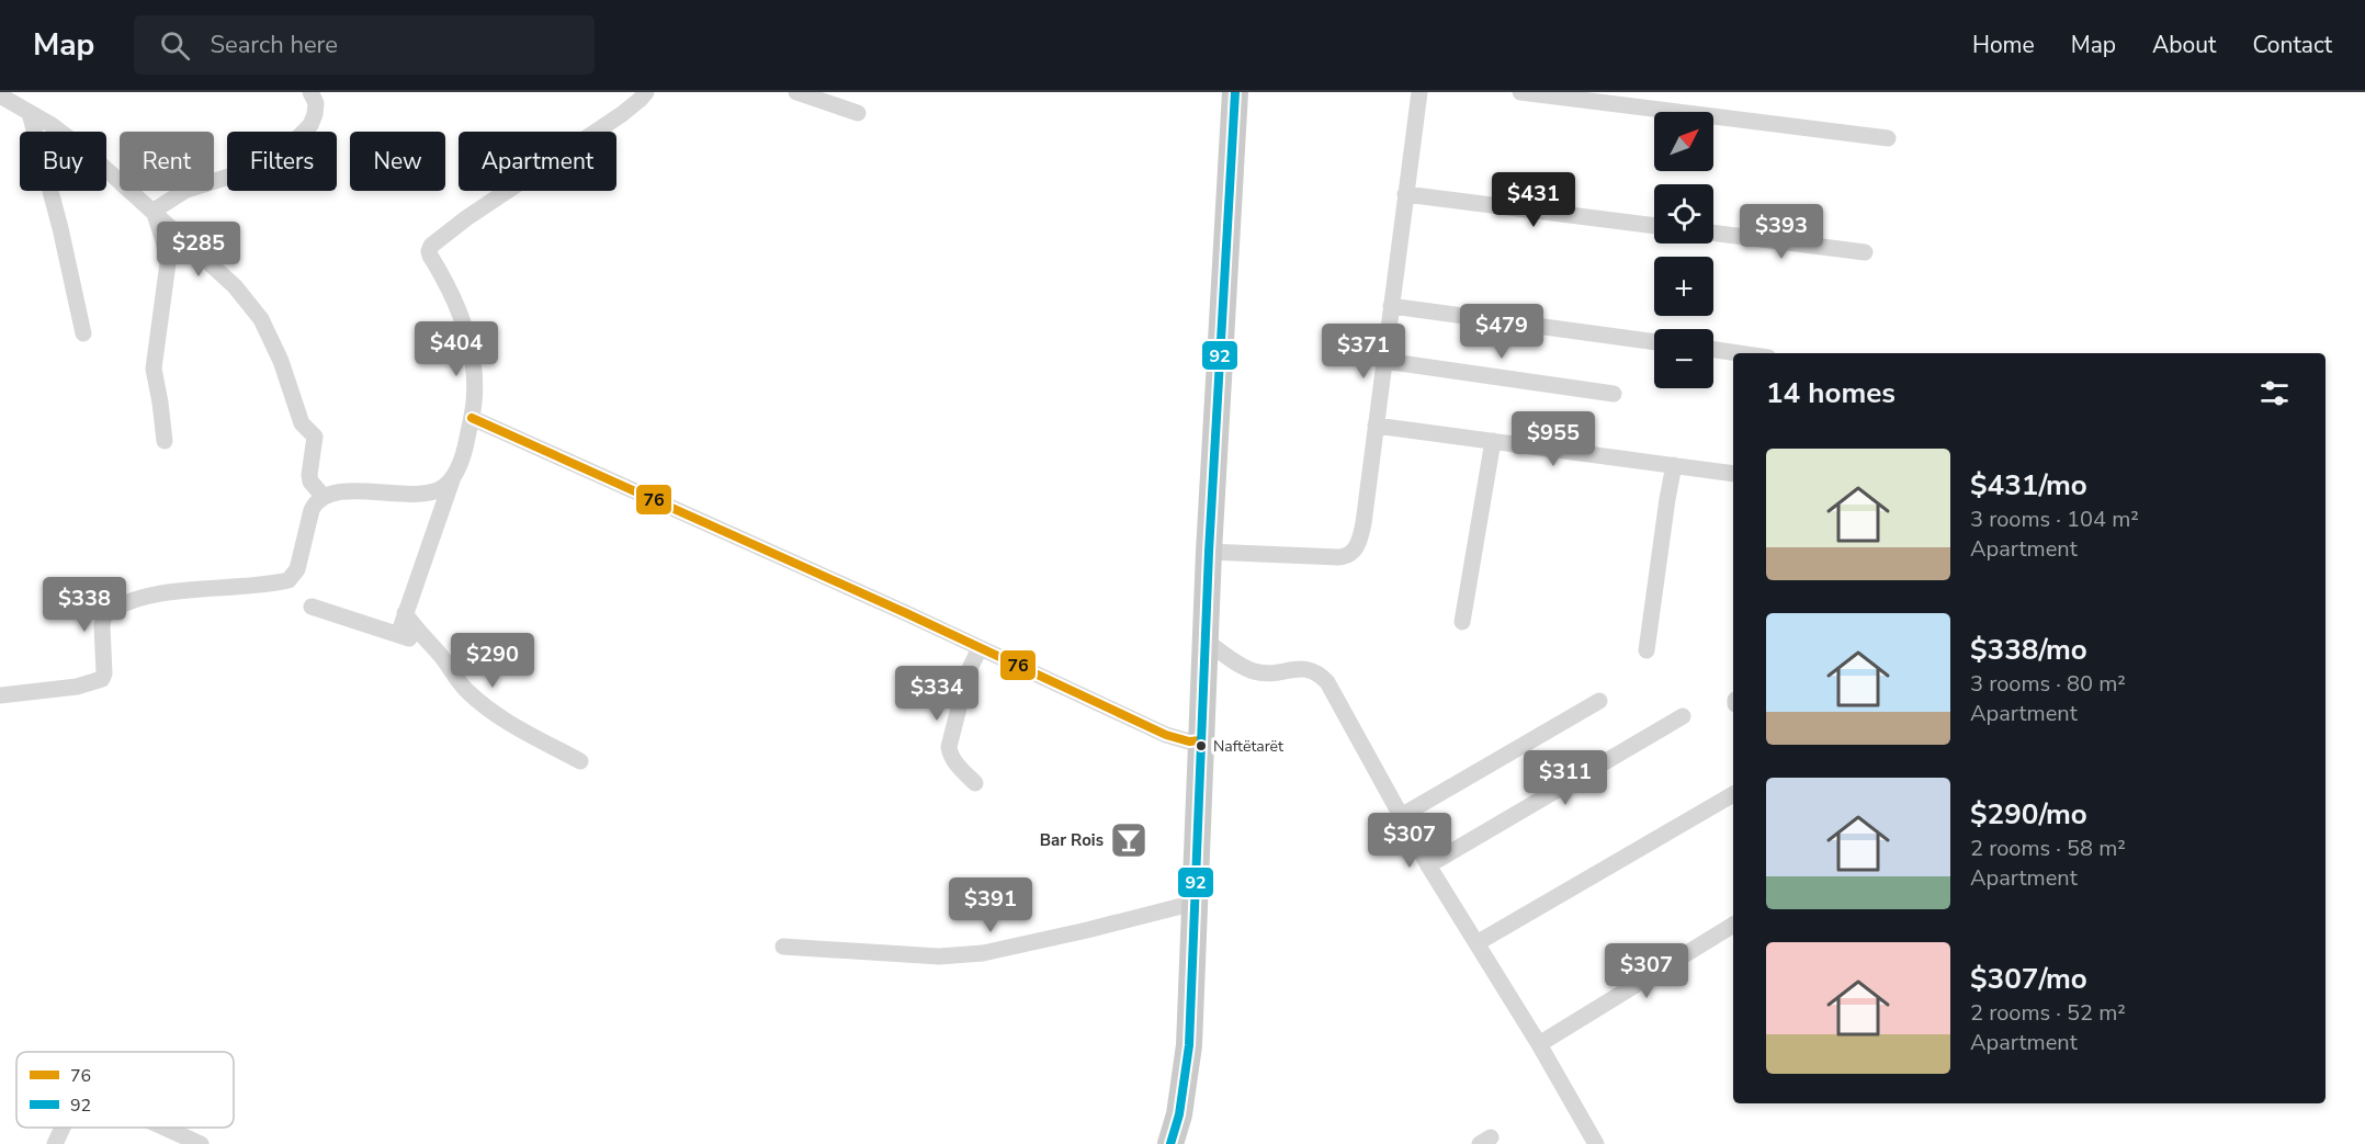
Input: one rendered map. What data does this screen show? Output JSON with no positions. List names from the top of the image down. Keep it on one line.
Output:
{"places":{"other":["Naftëtarët"],"bar":["Bar Rois"]},"lines":["transit line 92","transit line 76"],"legend":["76","92"],"north":"top right","page":{"header":"Map","search":"Search here","nav":["Home","Map","About","Contact"],"map_buttons":["+","−"],"chip":["Buy","Rent","Filters","New","Apartment"],"price":["$431","$393","$285","$479","$404","$371","$955","$338","$290","$334","$311","$307","$391","$307"],"heading":"14 homes","list":[{"name":"$431/mo","note":"3 rooms · 104 m² · Apartment"},{"name":"$338/mo","note":"3 rooms · 80 m² · Apartment"},{"name":"$290/mo","note":"2 rooms · 58 m² · Apartment"},{"name":"$307/mo","note":"2 rooms · 52 m² · Apartment"}]}}
